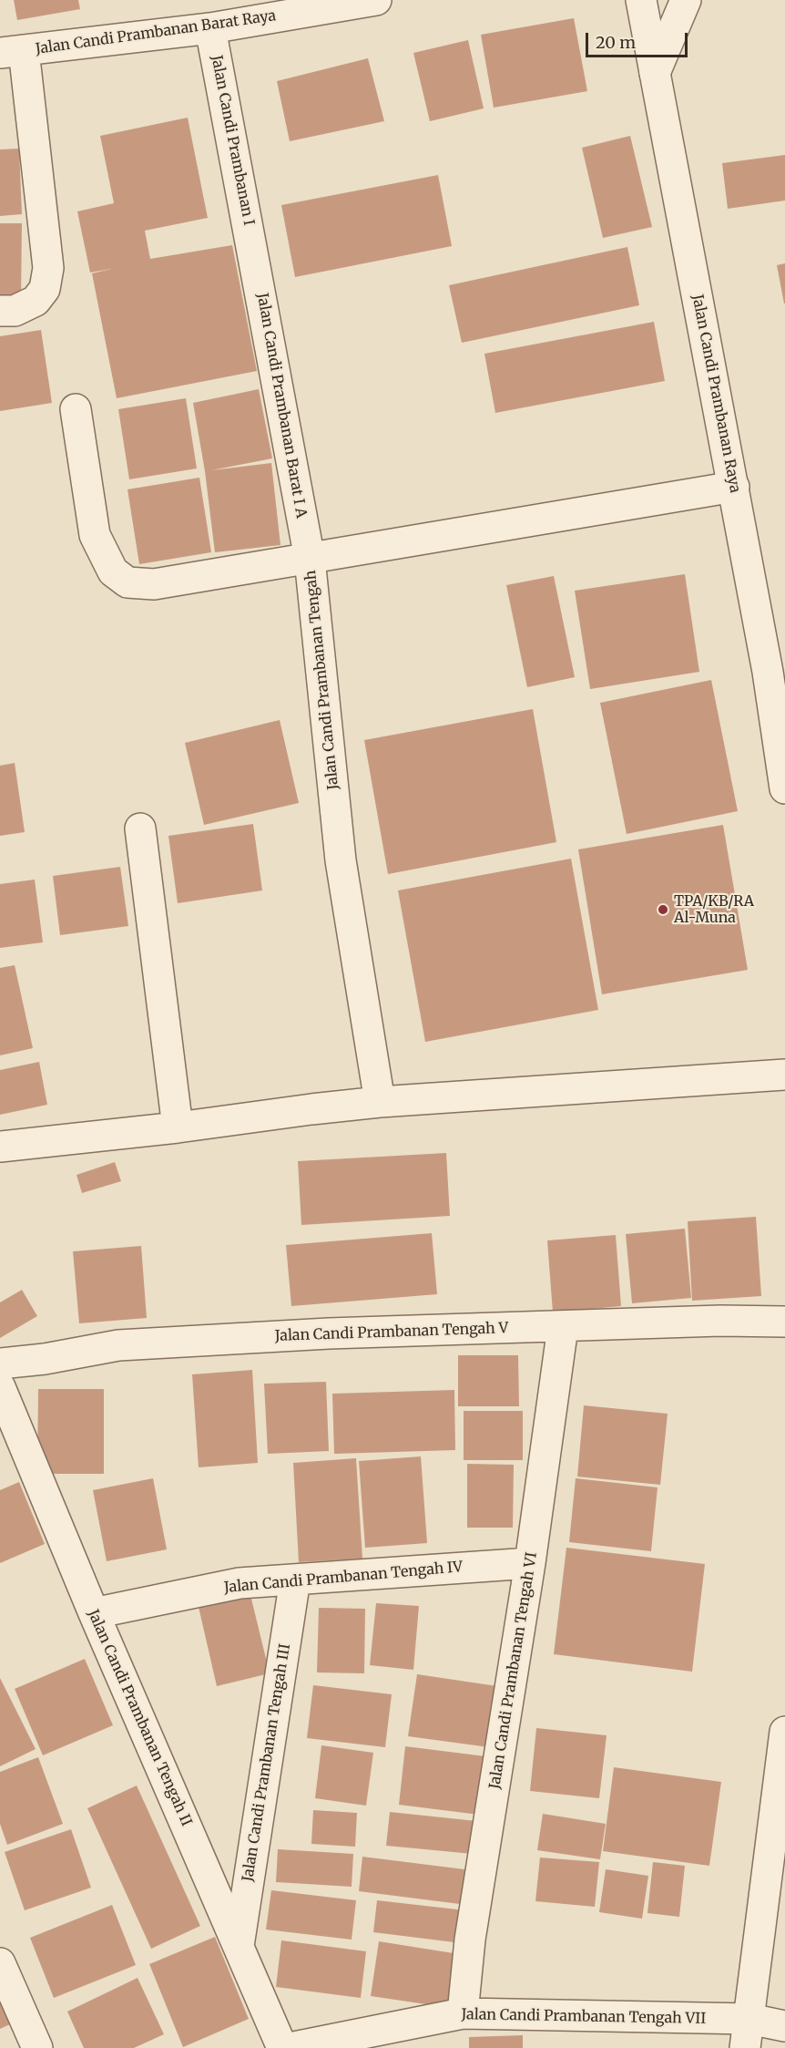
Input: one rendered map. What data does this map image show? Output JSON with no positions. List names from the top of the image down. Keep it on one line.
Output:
{"streets":{"street":["Jalan Candi Prambanan Barat Raya","Jalan Candi Prambanan I","Jalan Candi Prambanan Raya","Jalan Candi Prambanan Barat I A","Jalan Candi Prambanan Tengah","Jalan Candi Prambanan Tengah V","Jalan Candi Prambanan Tengah IV","Jalan Candi Prambanan Tengah VI","Jalan Candi Prambanan Tengah II","Jalan Candi Prambanan Tengah III","Jalan Candi Prambanan Tengah VII"]},"crossings":[["Jalan Candi Prambanan Barat Raya","Jalan Candi Prambanan I"],["Jalan Candi Prambanan I","Jalan Candi Prambanan Barat I A"],["Jalan Candi Prambanan Barat I A","Jalan Candi Prambanan Tengah"],["Jalan Candi Prambanan Tengah V","Jalan Candi Prambanan Tengah VI"],["Jalan Candi Prambanan Tengah IV","Jalan Candi Prambanan Tengah VI"],["Jalan Candi Prambanan Tengah IV","Jalan Candi Prambanan Tengah II"],["Jalan Candi Prambanan Tengah IV","Jalan Candi Prambanan Tengah III"],["Jalan Candi Prambanan Tengah VI","Jalan Candi Prambanan Tengah VII"],["Jalan Candi Prambanan Tengah II","Jalan Candi Prambanan Tengah III"]],"places":["TPA/KB/RA Al-Muna"],"scale_bar":"20 m"}
